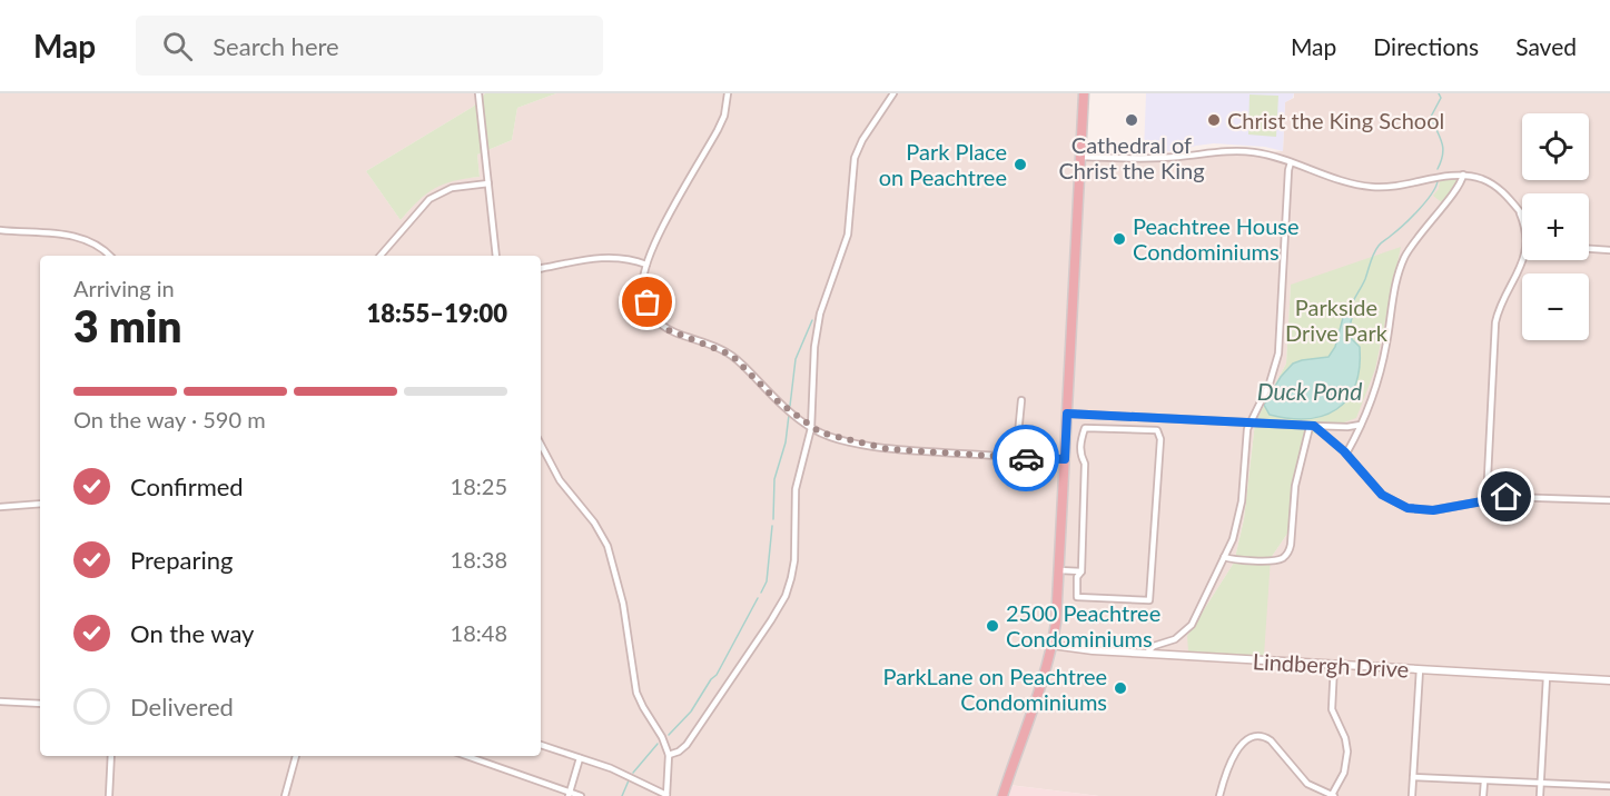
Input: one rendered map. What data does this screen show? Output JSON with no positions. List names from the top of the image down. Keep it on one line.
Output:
{"streets":{"main road":["Lindbergh Drive"]},"water":["Duck Pond"],"parks":["Parkside Drive Park"],"places":["Cathedral of Christ the King","Christ the King School","Park Place on Peachtree","Peachtree House Condominiums","2500 Peachtree Condominiums","ParkLane on Peachtree Condominiums"],"page":{"header":"Map","search":"Search here","nav":["Map","Directions","Saved"],"map_buttons":["+","−"],"heading":["3 min","Arriving in","18:55–19:00"],"bar":"On the way · 590 m","list":[["Confirmed","18:25"],["Preparing","18:38"],["On the way","18:48"],"Delivered"]}}
